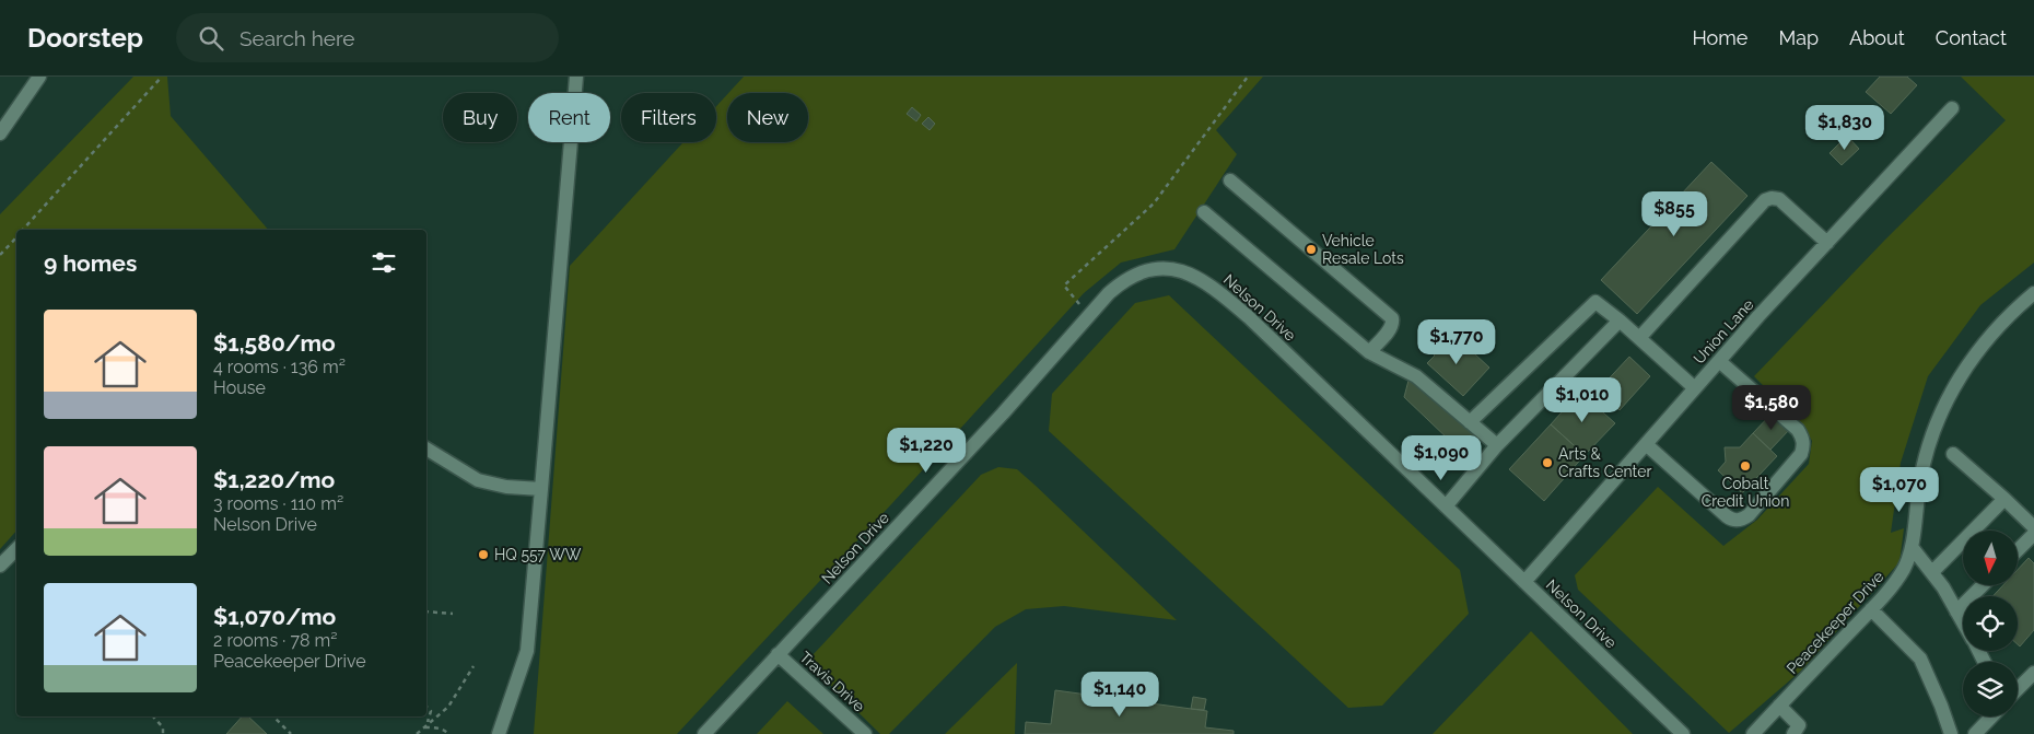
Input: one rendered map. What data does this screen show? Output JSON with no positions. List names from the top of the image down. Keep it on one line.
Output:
{"streets":{"street":["Nelson Drive","Union Lane","Peacekeeper Drive","Travis Drive"]},"crossings":[["Nelson Drive","Union Lane"],["Nelson Drive","Travis Drive"]],"places":["Vehicle Resale Lots","Arts & Crafts Center","Cobalt Credit Union","HQ 557 WW"],"north":"bottom","page":{"header":"Doorstep","search":"Search here","nav":["Home","Map","About","Contact"],"chip":["Buy","Rent","Filters","New"],"price":["$1,830","$855","$1,770","$1,010","$1,580","$1,220","$1,090","$1,070","$1,140"],"heading":"9 homes","list":[{"name":"$1,580/mo","note":"4 rooms · 136 m² · House"},{"name":"$1,220/mo","note":"3 rooms · 110 m² · Nelson Drive"},{"name":"$1,070/mo","note":"2 rooms · 78 m² · Peacekeeper Drive"}]}}
